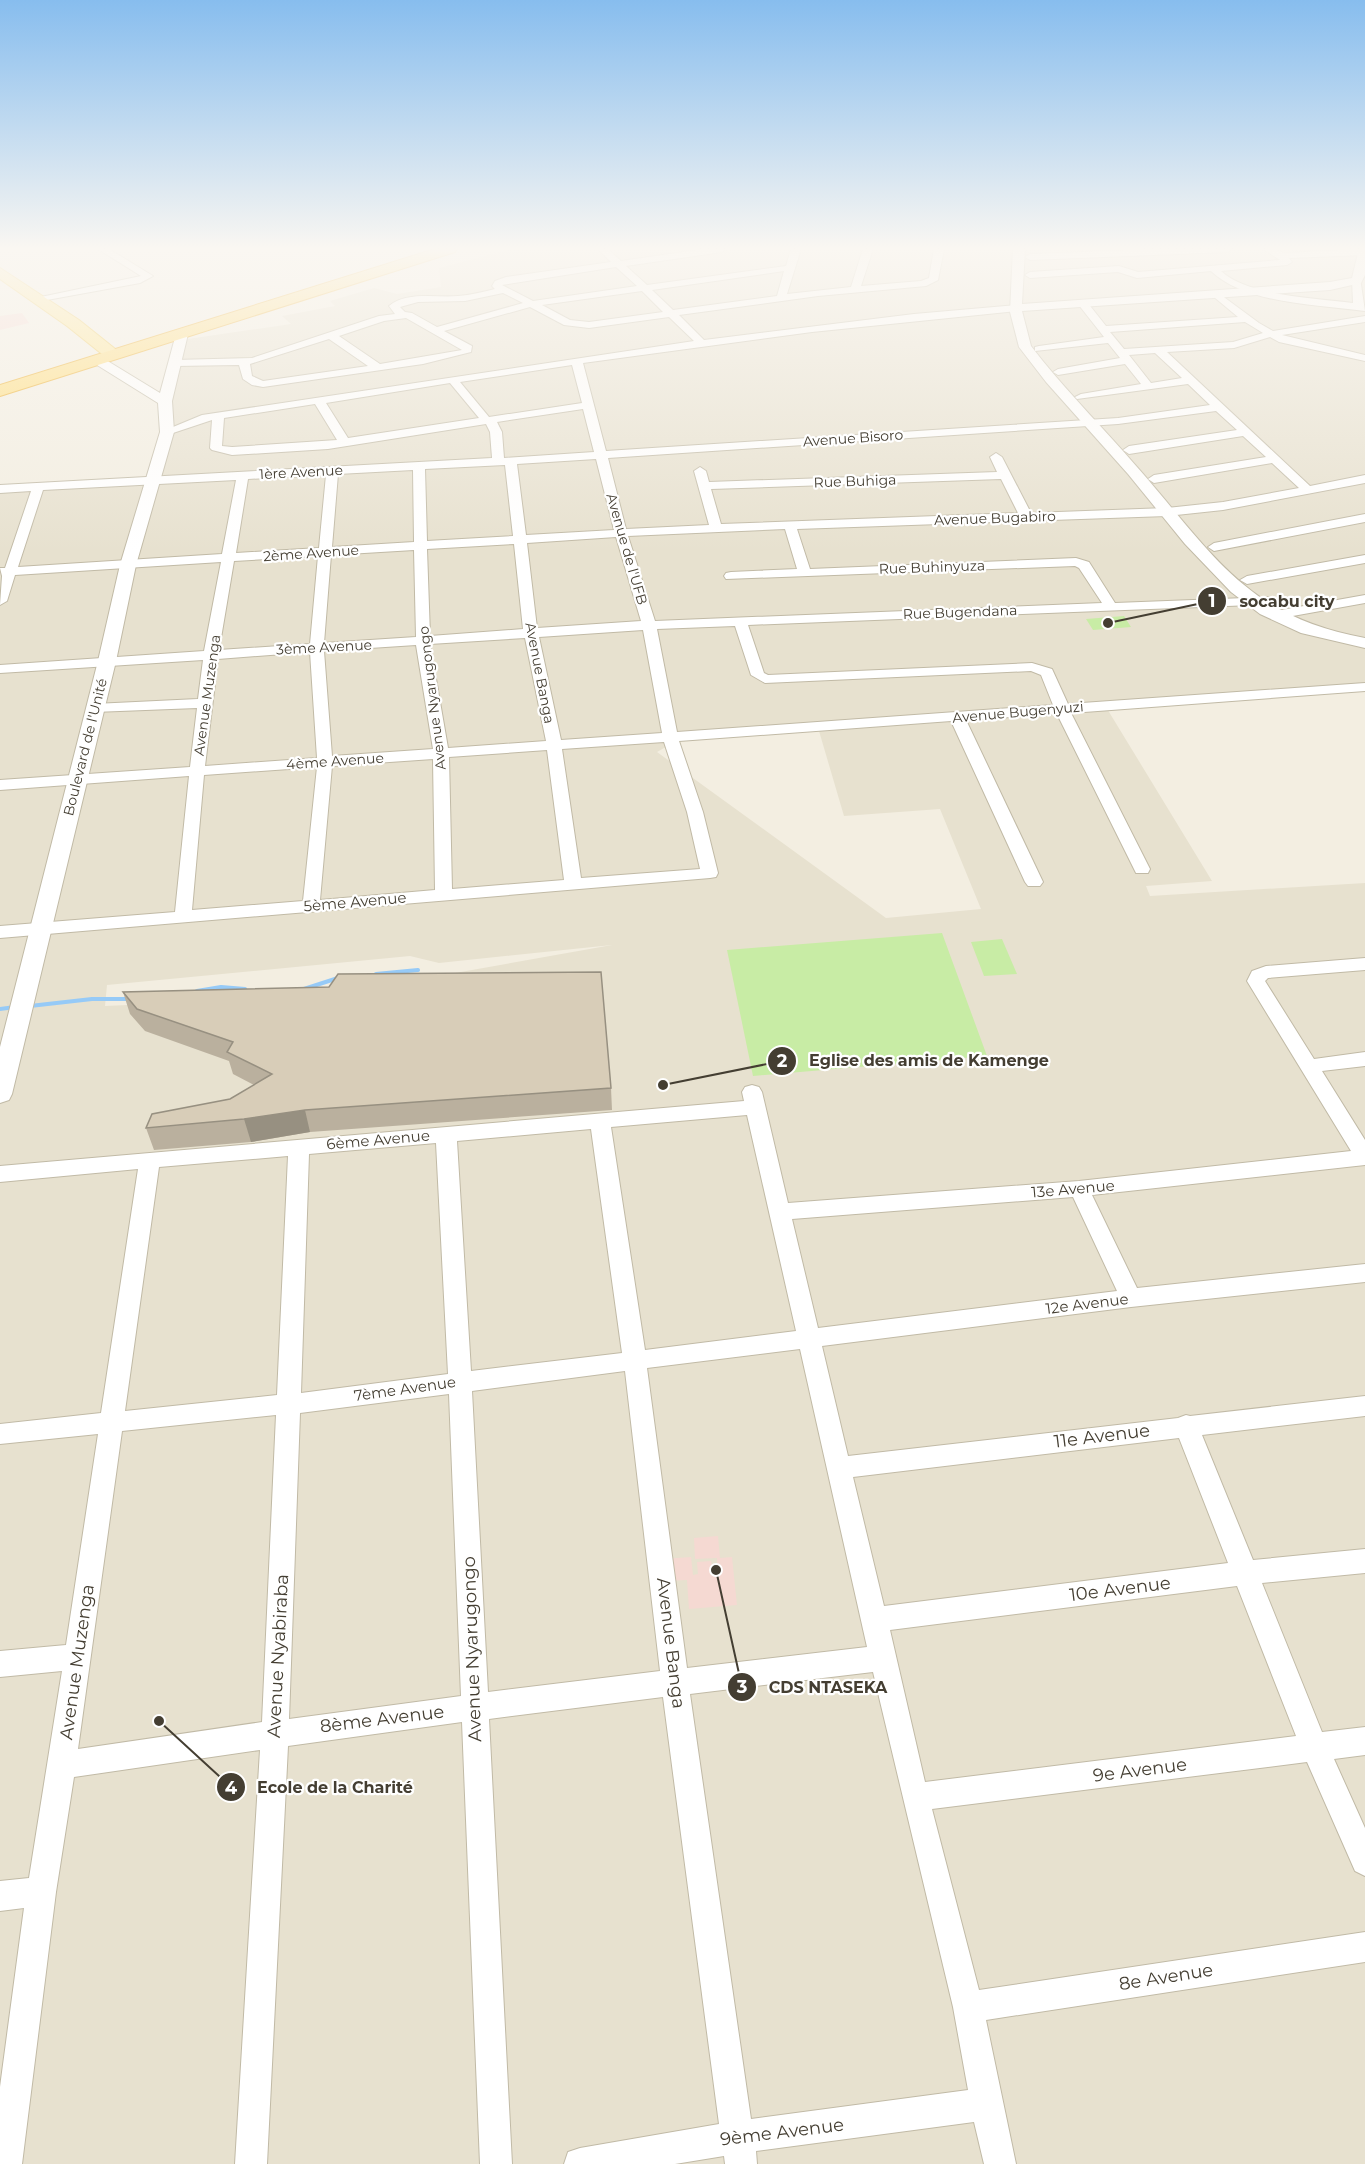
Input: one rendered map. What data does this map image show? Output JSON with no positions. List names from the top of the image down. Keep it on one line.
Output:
{"streets":{"street":["Avenue Bisoro","1ère Avenue","Rue Buhiga","Avenue Bugabiro","Avenue de l'UFB","2ème Avenue","Rue Buhinyuza","Rue Bugendana","3ème Avenue","Avenue Banga","Avenue Muzenga","Avenue Nyarugongo","Avenue Bugenyuzi","Boulevard de l'Unité","4ème Avenue","5ème Avenue","6ème Avenue","13e Avenue","12e Avenue","7ème Avenue","11e Avenue","10e Avenue","Avenue Nyabiraba","8ème Avenue","9e Avenue","8e Avenue","9ème Avenue"]},"crossings":[["Avenue Bisoro","1ère Avenue"],["Avenue Bisoro","Avenue de l'UFB"],["1ère Avenue","Avenue de l'UFB"],["1ère Avenue","Avenue Banga"],["1ère Avenue","Avenue Muzenga"],["1ère Avenue","Avenue Nyarugongo"],["1ère Avenue","Boulevard de l'Unité"],["Avenue Bugabiro","Avenue de l'UFB"],["Avenue Bugabiro","2ème Avenue"],["Avenue de l'UFB","2ème Avenue"],["Avenue de l'UFB","Rue Bugendana"],["Avenue de l'UFB","3ème Avenue"],["Avenue de l'UFB","Avenue Bugenyuzi"],["Avenue de l'UFB","4ème Avenue"],["Avenue de l'UFB","5ème Avenue"],["2ème Avenue","Avenue Banga"],["2ème Avenue","Avenue Muzenga"],["2ème Avenue","Avenue Nyarugongo"],["2ème Avenue","Boulevard de l'Unité"],["Rue Buhinyuza","Rue Bugendana"],["Rue Bugendana","3ème Avenue"],["3ème Avenue","Avenue Banga"],["3ème Avenue","Avenue Muzenga"],["3ème Avenue","Avenue Nyarugongo"],["3ème Avenue","Boulevard de l'Unité"],["Avenue Banga","4ème Avenue"],["Avenue Banga","5ème Avenue"],["Avenue Banga","6ème Avenue"],["Avenue Banga","7ème Avenue"],["Avenue Banga","8ème Avenue"],["Avenue Banga","9ème Avenue"],["Avenue Muzenga","4ème Avenue"],["Avenue Muzenga","5ème Avenue"],["Avenue Muzenga","6ème Avenue"],["Avenue Muzenga","7ème Avenue"],["Avenue Muzenga","8ème Avenue"],["Avenue Nyarugongo","4ème Avenue"],["Avenue Nyarugongo","5ème Avenue"],["Avenue Nyarugongo","6ème Avenue"],["Avenue Nyarugongo","7ème Avenue"],["Avenue Nyarugongo","8ème Avenue"],["Avenue Bugenyuzi","4ème Avenue"],["Boulevard de l'Unité","4ème Avenue"],["Boulevard de l'Unité","5ème Avenue"],["6ème Avenue","13e Avenue"],["6ème Avenue","Avenue Nyabiraba"],["12e Avenue","7ème Avenue"],["7ème Avenue","Avenue Nyabiraba"],["Avenue Nyabiraba","8ème Avenue"]],"places":["socabu city","Eglise des amis de Kamenge","CDS NTASEKA","Ecole de la Charité"]}
